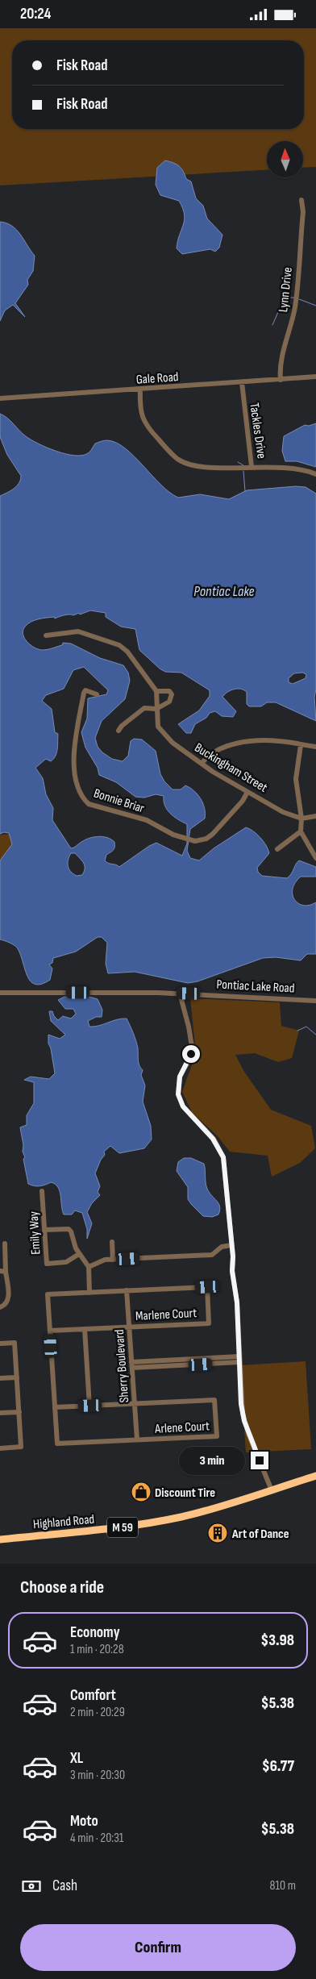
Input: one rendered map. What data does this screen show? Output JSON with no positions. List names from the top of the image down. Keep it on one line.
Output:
{"streets":{"highway":["Highland Road","M 59"],"street":["Lynn Drive","Gale Road","Tackles Drive","Buckingham Street","Bonnie Briar","Pontiac Lake Road","Emily Way","Marlene Court","Sherry Boulevard","Arlene Court"]},"crossings":[["Lynn Drive","Gale Road"],["Gale Road","Tackles Drive"],["Buckingham Street","Bonnie Briar"],["Marlene Court","Sherry Boulevard"],["Sherry Boulevard","Arlene Court"]],"water":["Pontiac Lake"],"places":{"shop":["Discount Tire"],"building":["Art of Dance"]},"north":"top","page":{"status":"20:24","banner":["Fisk Road","Fisk Road"],"bubble":"3 min","heading":"Choose a ride","list":[{"name":"Economy","note":"1 min · 20:28","value":"$3.98"},{"name":"Comfort","note":"2 min · 20:29","value":"$5.38"},{"name":"XL","note":"3 min · 20:30","value":"$6.77"},{"name":"Moto","note":"4 min · 20:31","value":"$5.38"}],"pay":["Cash","810 m"],"buttons":"Confirm"}}
